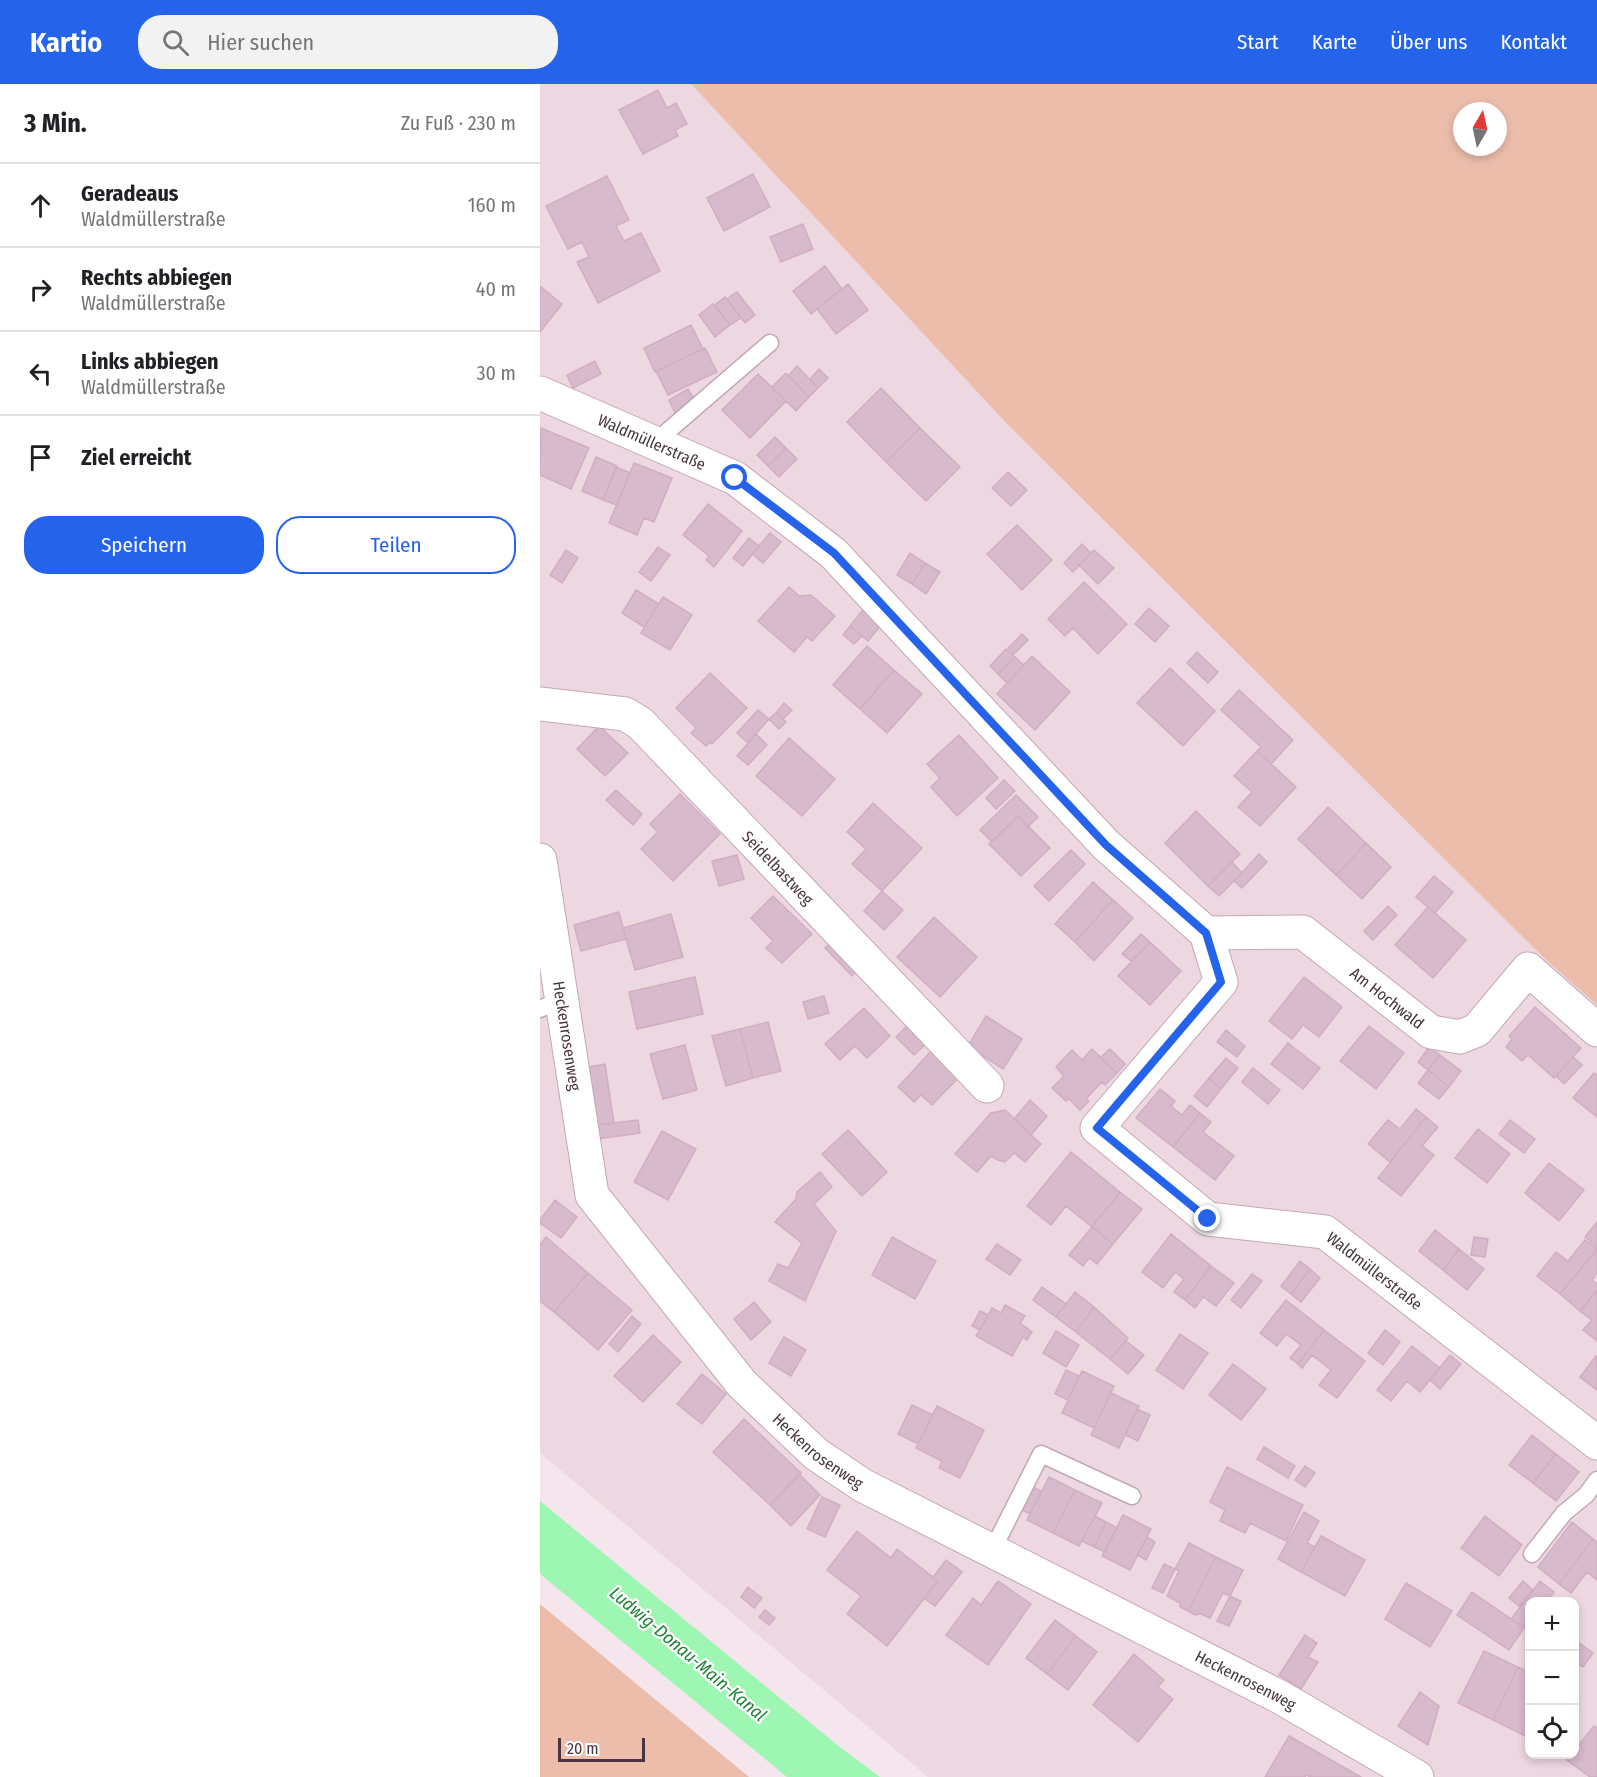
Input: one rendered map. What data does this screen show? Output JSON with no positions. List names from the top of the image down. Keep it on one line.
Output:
{"streets":{"street":["Waldmüllerstraße","Seidelbastweg","Am Hochwald","Heckenrosenweg"]},"crossings":[["Waldmüllerstraße","Am Hochwald"]],"water":["Ludwig-Donau-Main-Kanal"],"scale_bar":"20 m","north":"top","page":{"header":"Kartio","search":"Hier suchen","nav":["Start","Karte","Über uns","Kontakt"],"heading":["3 Min.","Zu Fuß · 230 m"],"list":[["Geradeaus","Waldmüllerstraße","160 m"],["Rechts abbiegen","Waldmüllerstraße","40 m"],["Links abbiegen","Waldmüllerstraße","30 m"],"Ziel erreicht"],"buttons":["Speichern","Teilen"],"map_buttons":["+","−"],"scale":"20 m"}}
